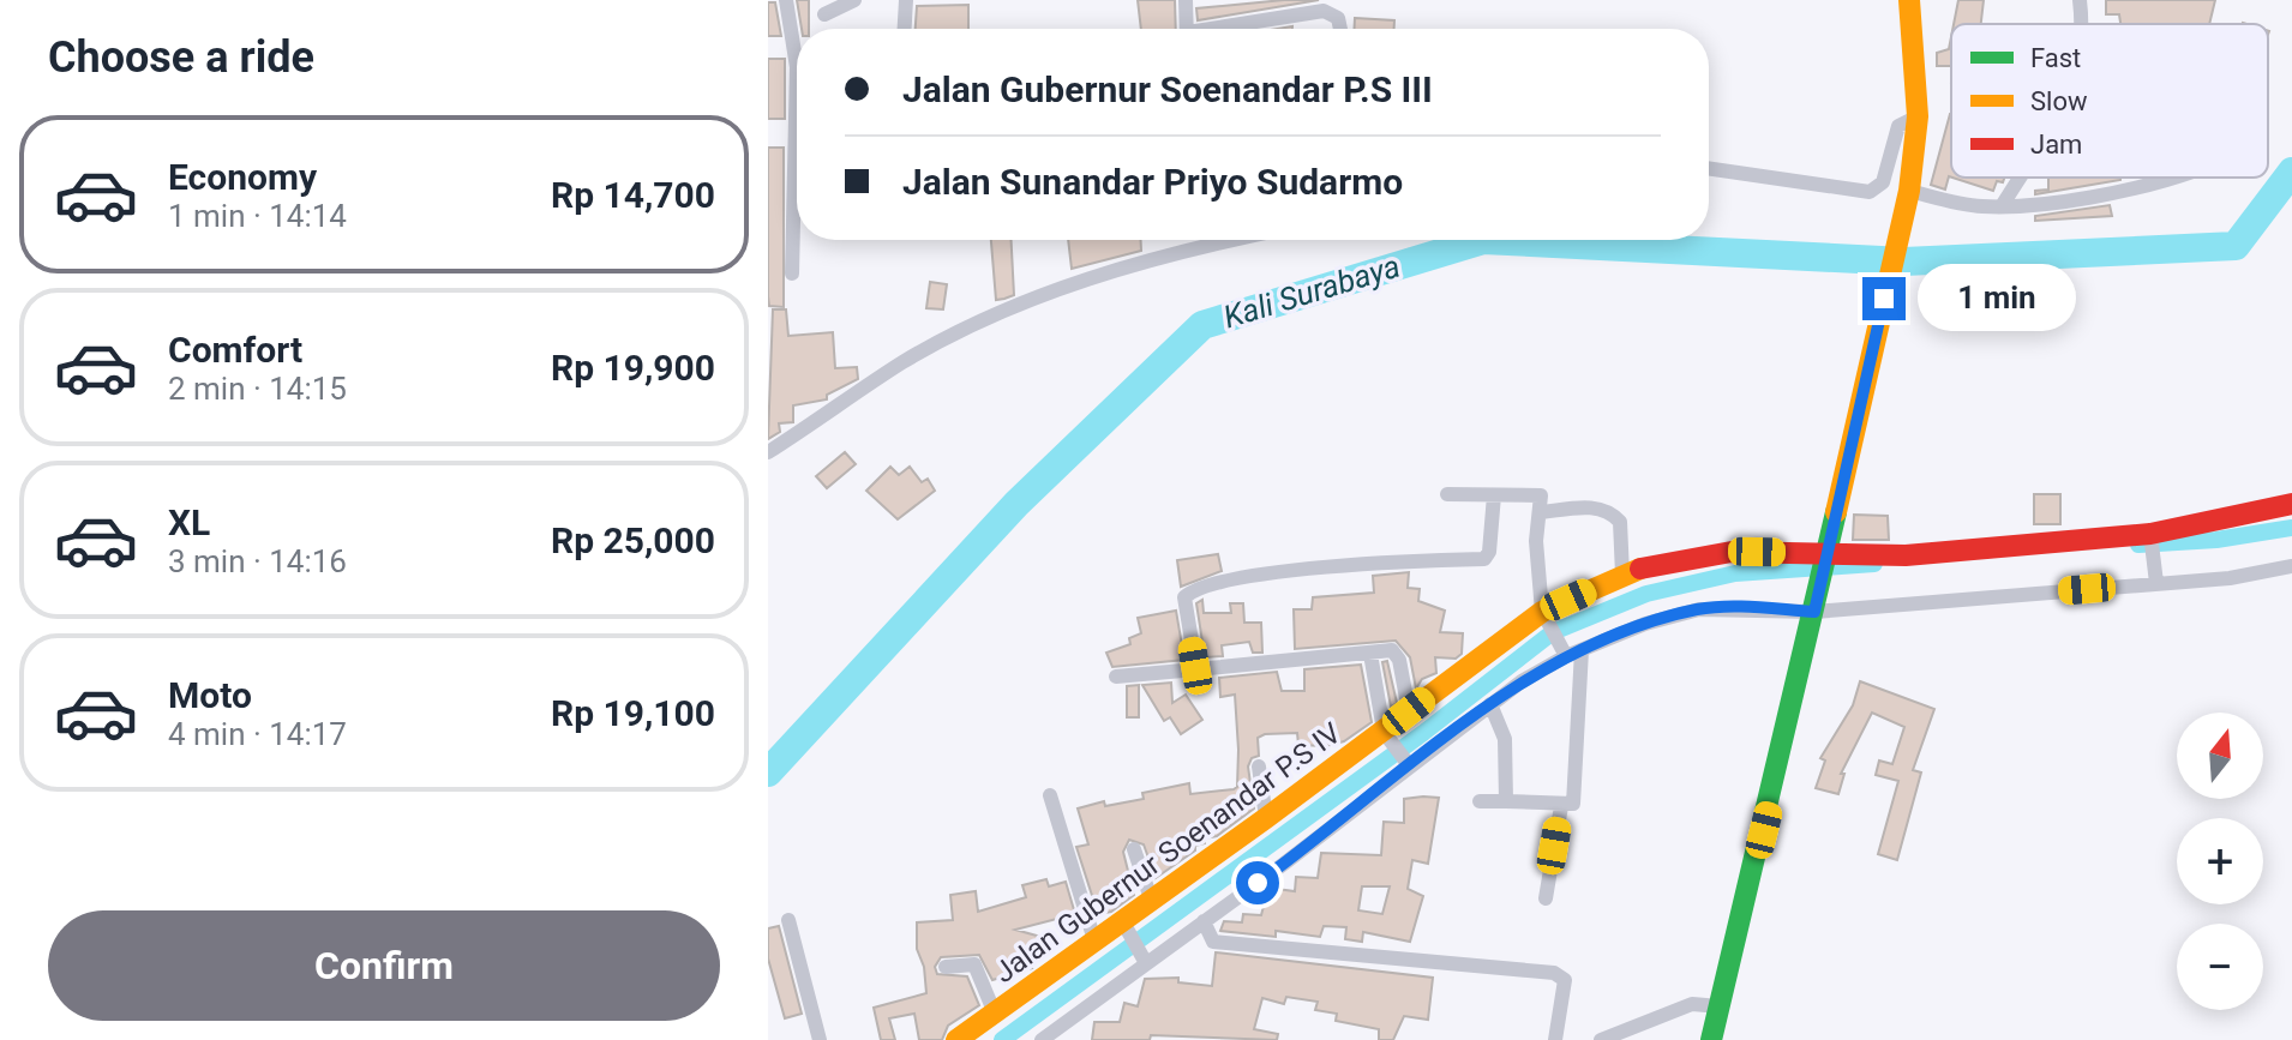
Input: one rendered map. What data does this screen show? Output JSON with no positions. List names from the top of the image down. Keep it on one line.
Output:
{"streets":{"main road":["Jalan Gubernur Soenandar P.S IV"]},"water":["Kali Surabaya"],"legend":["Fast","Slow","Jam"],"north":"top","page":{"heading":"Choose a ride","banner":["Jalan Gubernur Soenandar P.S III","Jalan Sunandar Priyo Sudarmo"],"list":[{"name":"Economy","note":"1 min · 14:14","value":"Rp 14,700"},{"name":"Comfort","note":"2 min · 14:15","value":"Rp 19,900"},{"name":"XL","note":"3 min · 14:16","value":"Rp 25,000"},{"name":"Moto","note":"4 min · 14:17","value":"Rp 19,100"}],"bubble":"1 min","map_buttons":["+","−"],"buttons":"Confirm"}}
